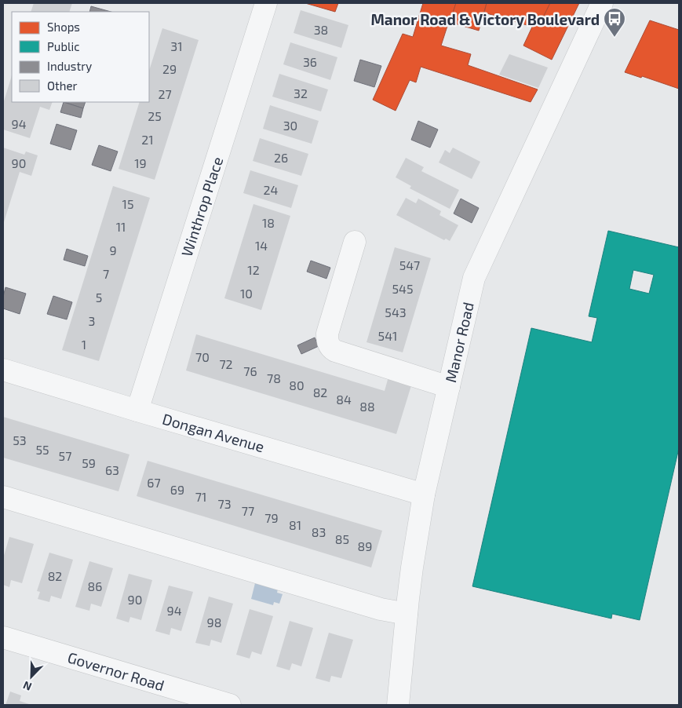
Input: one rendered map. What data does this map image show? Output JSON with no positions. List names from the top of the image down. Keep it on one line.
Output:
{"streets":{"street":["Winthrop Place","Manor Road","Dongan Avenue","Governor Road"]},"crossings":[["Winthrop Place","Dongan Avenue"],["Manor Road","Dongan Avenue"]],"places":{"bus stop":["Manor Road & Victory Boulevard"]},"house_numbers":["38","31","36","29","32","27","25","94","30","21","26","90","19","24","15","18","11","14","9","547","12","7","545","10","5","543","3","541","1","70","72","76","78","80","82","84","88","53","55","57","59","63","67","69","71","73","77","79","81","83","85","89","82","86","90","94","98"],"legend":["Shops","Public","Industry","Other"],"north":"bottom left"}
